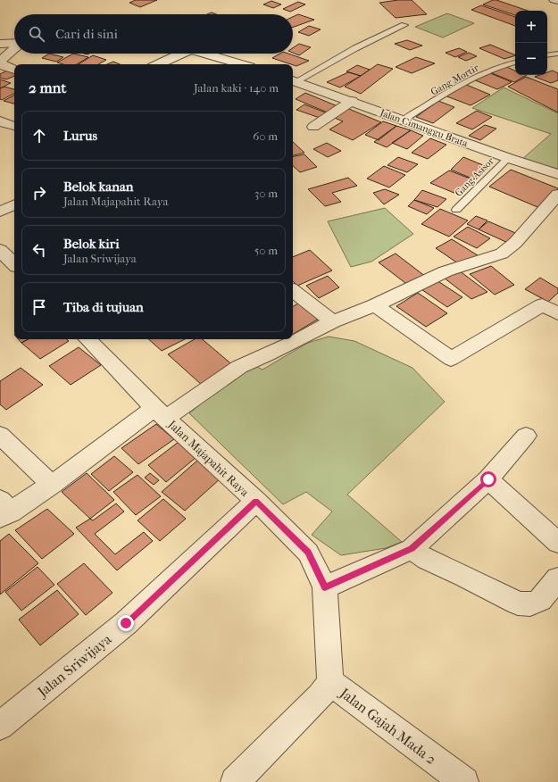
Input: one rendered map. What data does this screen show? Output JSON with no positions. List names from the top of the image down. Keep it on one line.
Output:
{"streets":{"street":["Jalan Cimanggu Brata","Jalan Majapahit Raya","Jalan Sriwijaya","Jalan Gajah Mada 2"],"lane":["Gang Mortir","Gang Asisor"]},"crossings":[["Gang Mortir","Jalan Cimanggu Brata"],["Jalan Cimanggu Brata","Gang Asisor"],["Jalan Majapahit Raya","Jalan Sriwijaya"],["Jalan Majapahit Raya","Jalan Gajah Mada 2"]],"page":{"map_buttons":["+","−"],"search":"Cari di sini","heading":["2 mnt","Jalan kaki · 140 m"],"list":[["Lurus","60 m"],["Belok kanan","Jalan Majapahit Raya","30 m"],["Belok kiri","Jalan Sriwijaya","50 m"],"Tiba di tujuan"]}}
